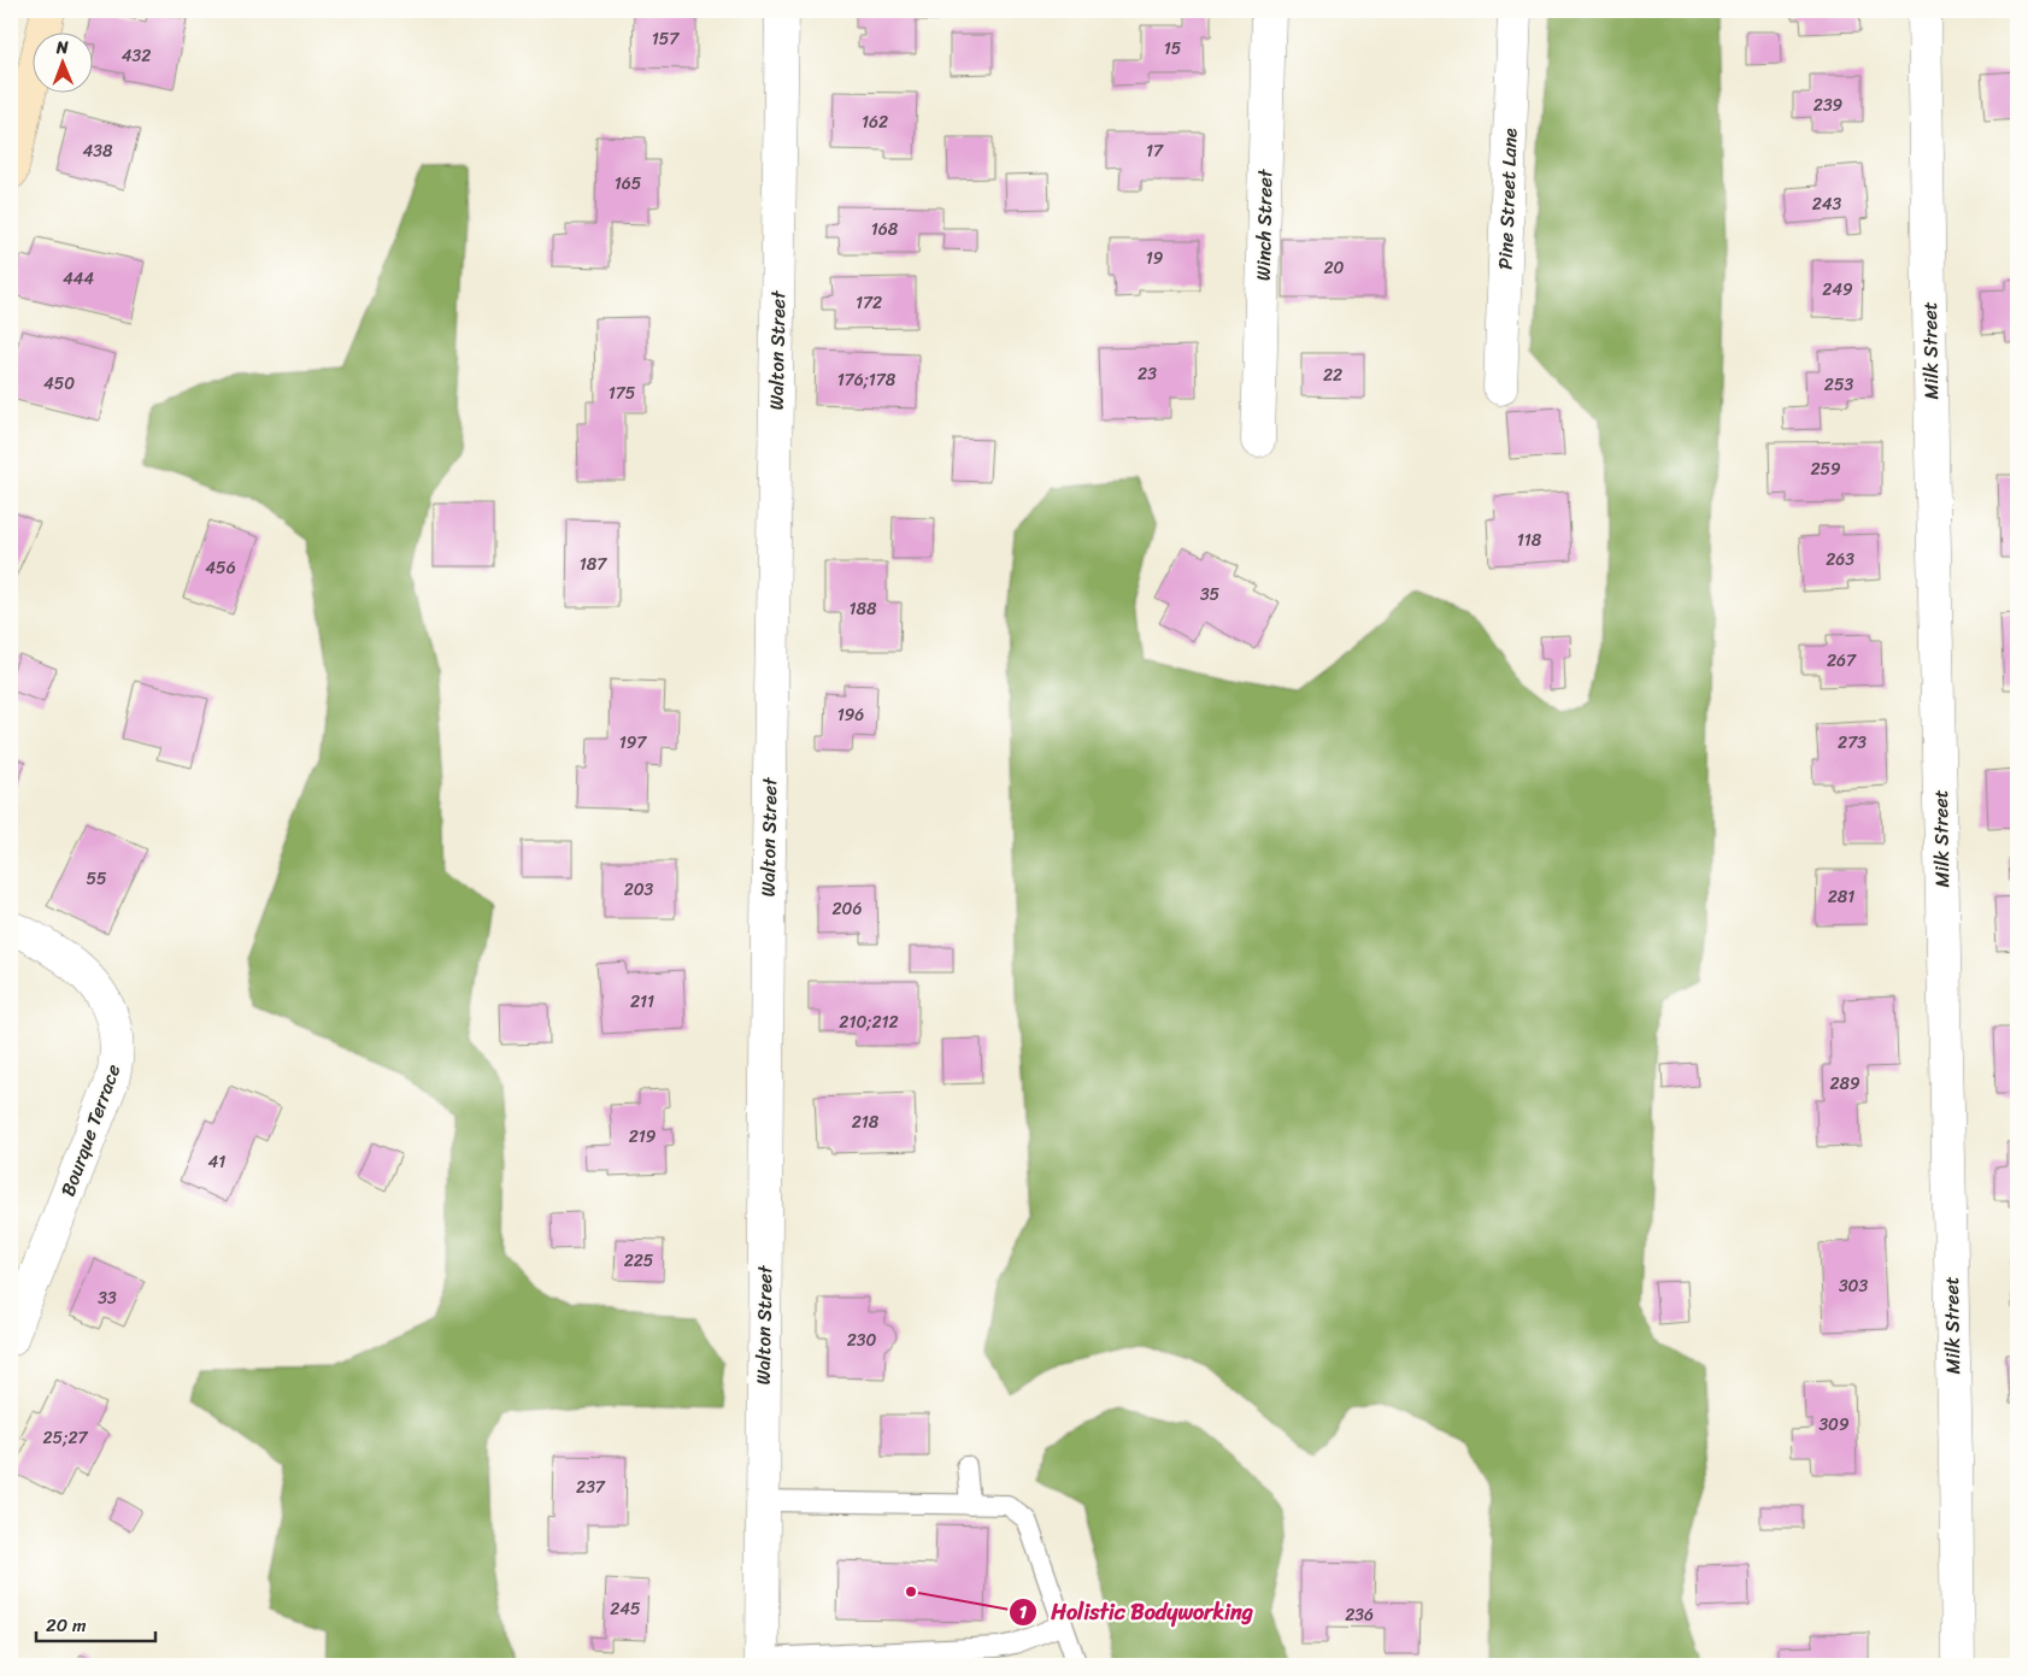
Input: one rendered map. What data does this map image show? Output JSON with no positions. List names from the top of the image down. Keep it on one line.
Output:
{"streets":{"street":["Pine Street Lane","Winch Street","Walton Street","Milk Street","Bourque Terrace"]},"places":["Holistic Bodyworking"],"house_numbers":["157","15","432","239","162","438","17","165","243","168","19","20","444","249","172","23","22","176;178","450","253","175","259","118","263","187","456","35","188","267","196","197","273","55","203","281","206","211","210;212","289","218","219","41","225","303","33","230","309","25;27","237","245","236"],"scale_bar":"20 m","north":"top"}
